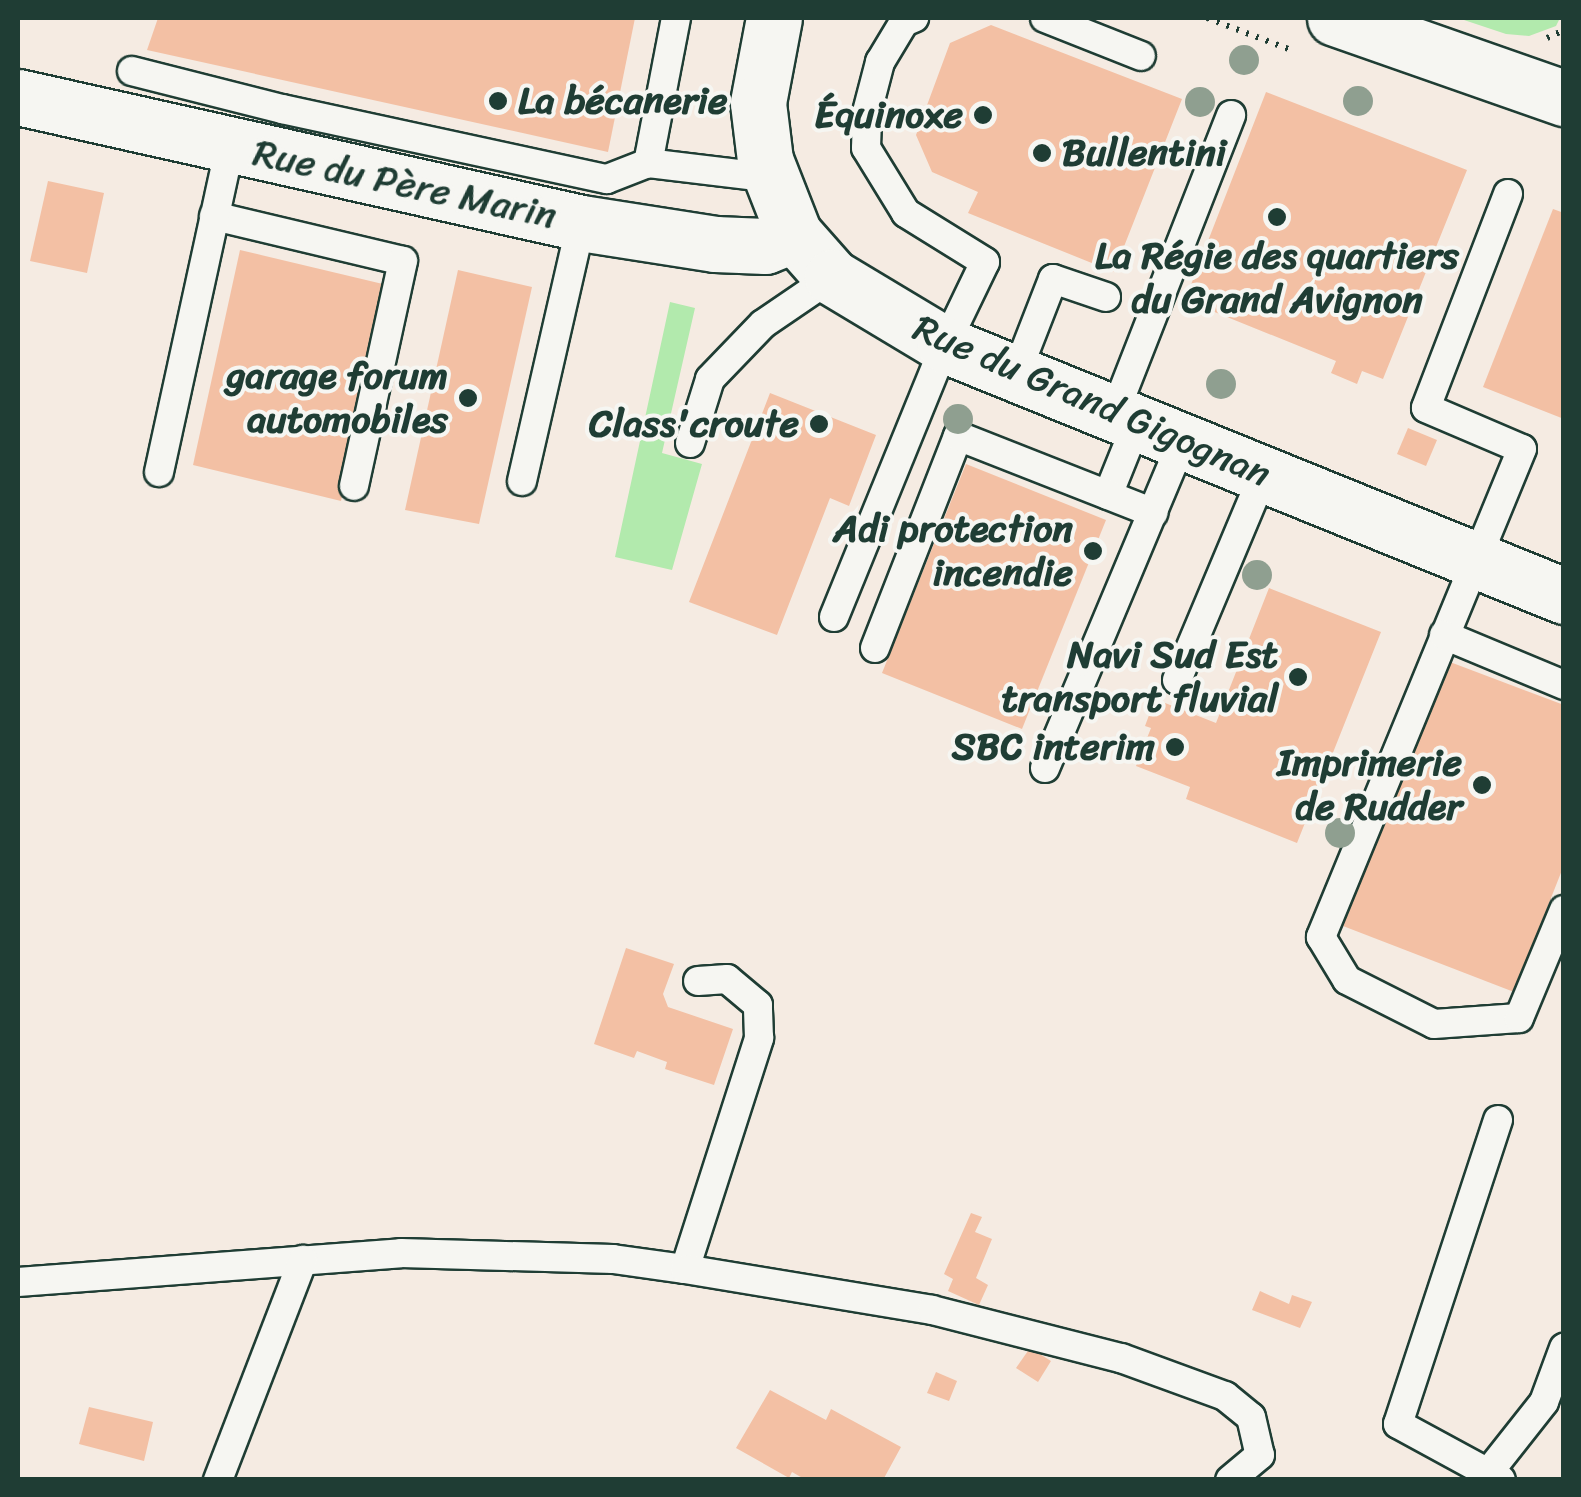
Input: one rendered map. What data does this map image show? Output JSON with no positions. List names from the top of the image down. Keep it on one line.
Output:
{"streets":{"street":["Rue du Père Marin","Rue du Grand Gigognan"]},"crossings":[["Rue du Père Marin","Rue du Grand Gigognan"]],"places":["La bécanerie","Équinoxe","Bullentini","La Régie des quartiers du Grand Avignon","garage forum automobiles","Class'croute","Adi protection incendie","Navi Sud Est transport fluvial","SBC interim","Imprimerie de Rudder"]}
